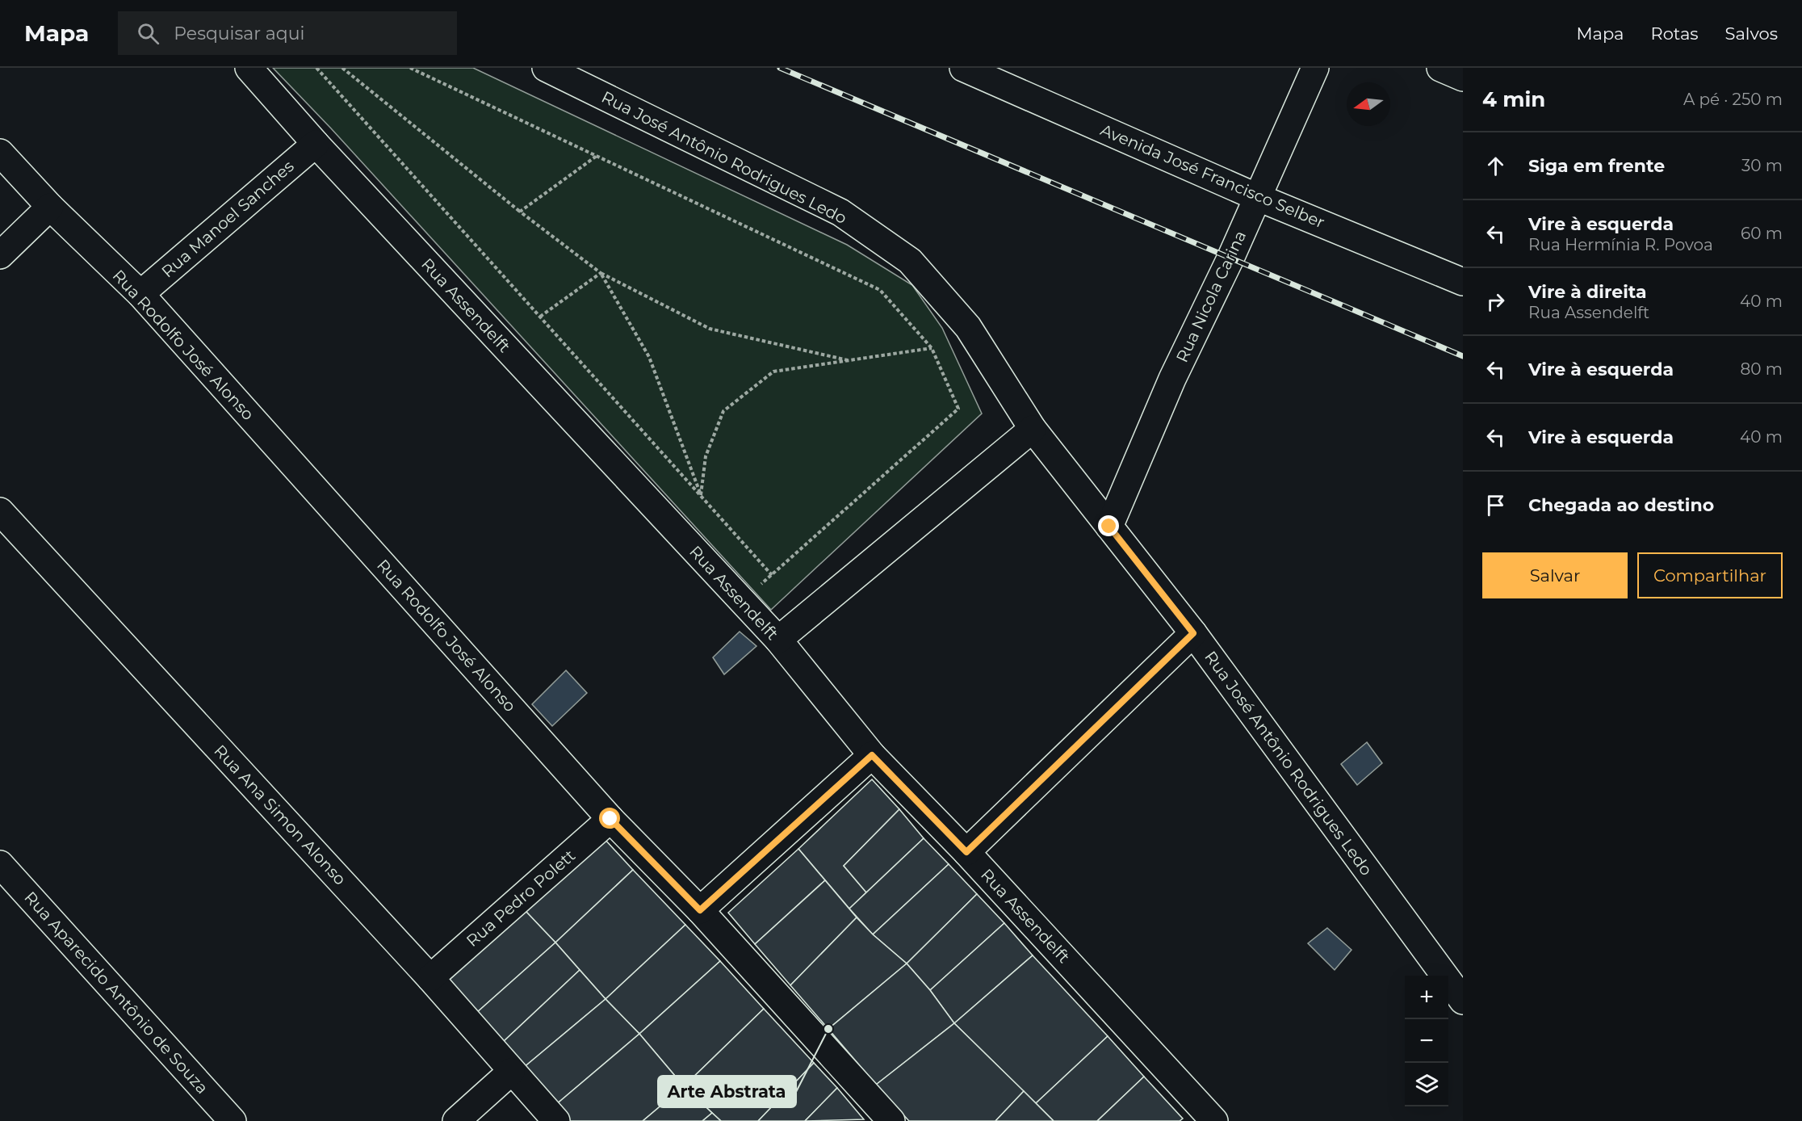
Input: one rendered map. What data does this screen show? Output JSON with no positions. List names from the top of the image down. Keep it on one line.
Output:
{"streets":{"street":["Rua José Antônio Rodrigues Ledo","Avenida José Francisco Selber","Rua Manoel Sanches","Rua Nicola Carina","Rua Assendelft","Rua Rodolfo José Alonso","Rua Ana Simon Alonso","Rua Pedro Polett","Rua Aparecido Antônio de Souza"]},"crossings":[["Rua José Antônio Rodrigues Ledo","Rua Nicola Carina"],["Avenida José Francisco Selber","Rua Nicola Carina"],["Rua Manoel Sanches","Rua Assendelft"],["Rua Manoel Sanches","Rua Rodolfo José Alonso"],["Rua Rodolfo José Alonso","Rua Pedro Polett"],["Rua Ana Simon Alonso","Rua Pedro Polett"]],"places":["Arte Abstrata"],"north":"left","page":{"header":"Mapa","search":"Pesquisar aqui","nav":["Mapa","Rotas","Salvos"],"heading":["4 min","A pé · 250 m"],"list":[["Siga em frente","30 m"],["Vire à esquerda","Rua Hermínia R. Povoa","60 m"],["Vire à direita","Rua Assendelft","40 m"],["Vire à esquerda","80 m"],["Vire à esquerda","40 m"],"Chegada ao destino"],"buttons":["Salvar","Compartilhar"],"map_buttons":["+","−"]}}
